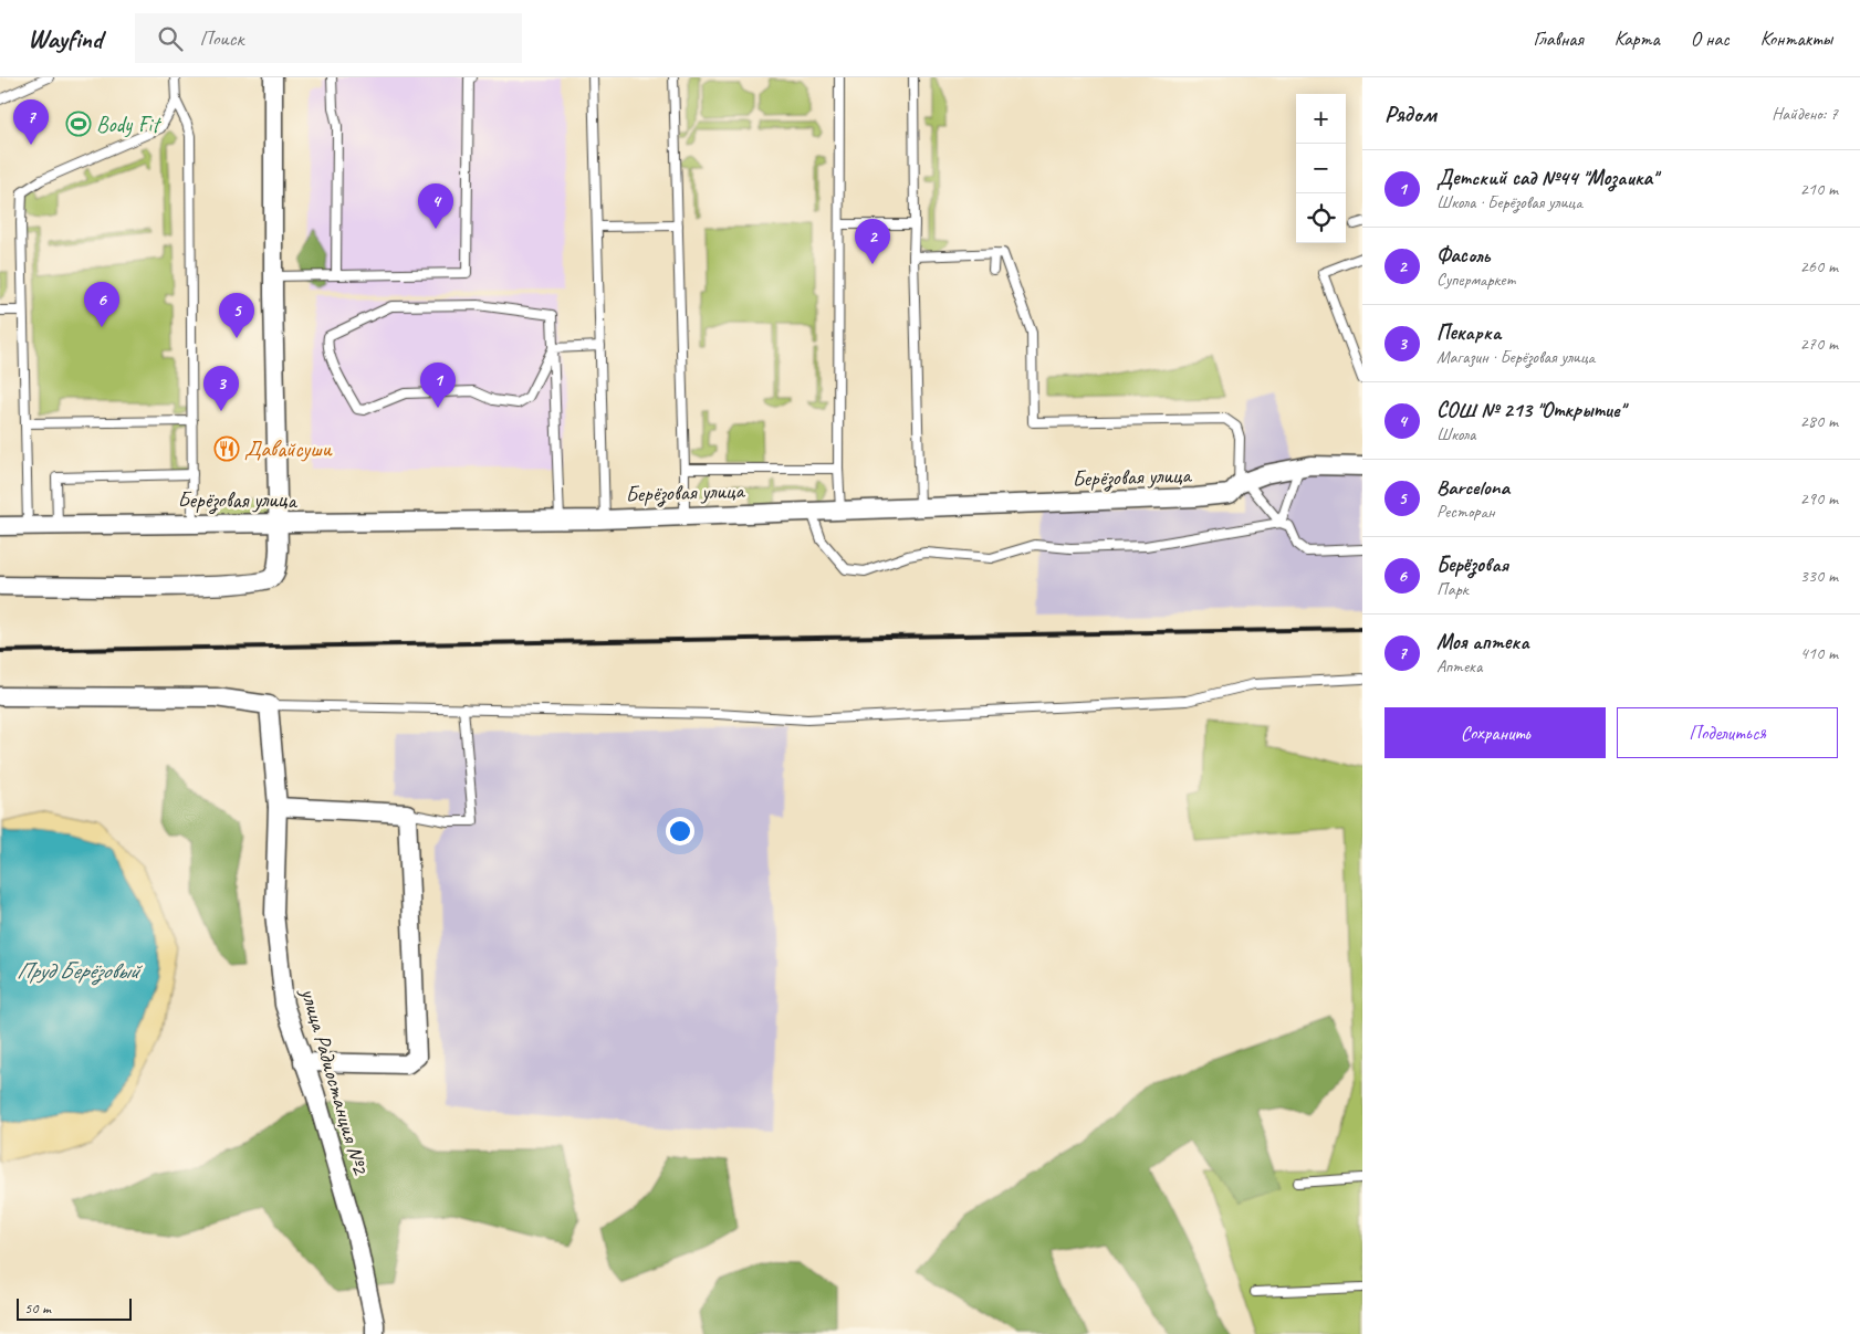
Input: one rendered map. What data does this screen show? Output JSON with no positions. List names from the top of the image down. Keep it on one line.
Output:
{"streets":{"street":["Берёзовая улица","улица Радиостанция №2"]},"water":["Пруд Берёзовый"],"places":{"sports":["Body Fit"],"restaurant":["Давайсуши"]},"scale_bar":"50 m","page":{"header":"Wayfind","search":"Поиск","nav":["Главная","Карта","О нас","Контакты"],"heading":["Рядом","Найдено: 7"],"map_buttons":["+","−"],"pins":["7","4","2","6","5","1","3"],"list":[{"mark":"1","name":"Детский сад №44 \"Мозаика\"","note":"Школа · Берёзовая улица","value":"210 m"},{"mark":"2","name":"Фасоль","note":"Супермаркет","value":"260 m"},{"mark":"3","name":"Пекарка","note":"Магазин · Берёзовая улица","value":"270 m"},{"mark":"4","name":"СОШ № 213 \"Открытие\"","note":"Школа","value":"280 m"},{"mark":"5","name":"Barcelona","note":"Ресторан","value":"290 m"},{"mark":"6","name":"Берёзовая","note":"Парк","value":"330 m"},{"mark":"7","name":"Моя аптека","note":"Аптека","value":"410 m"}],"buttons":["Сохранить","Поделиться"],"scale":"50 m"}}
